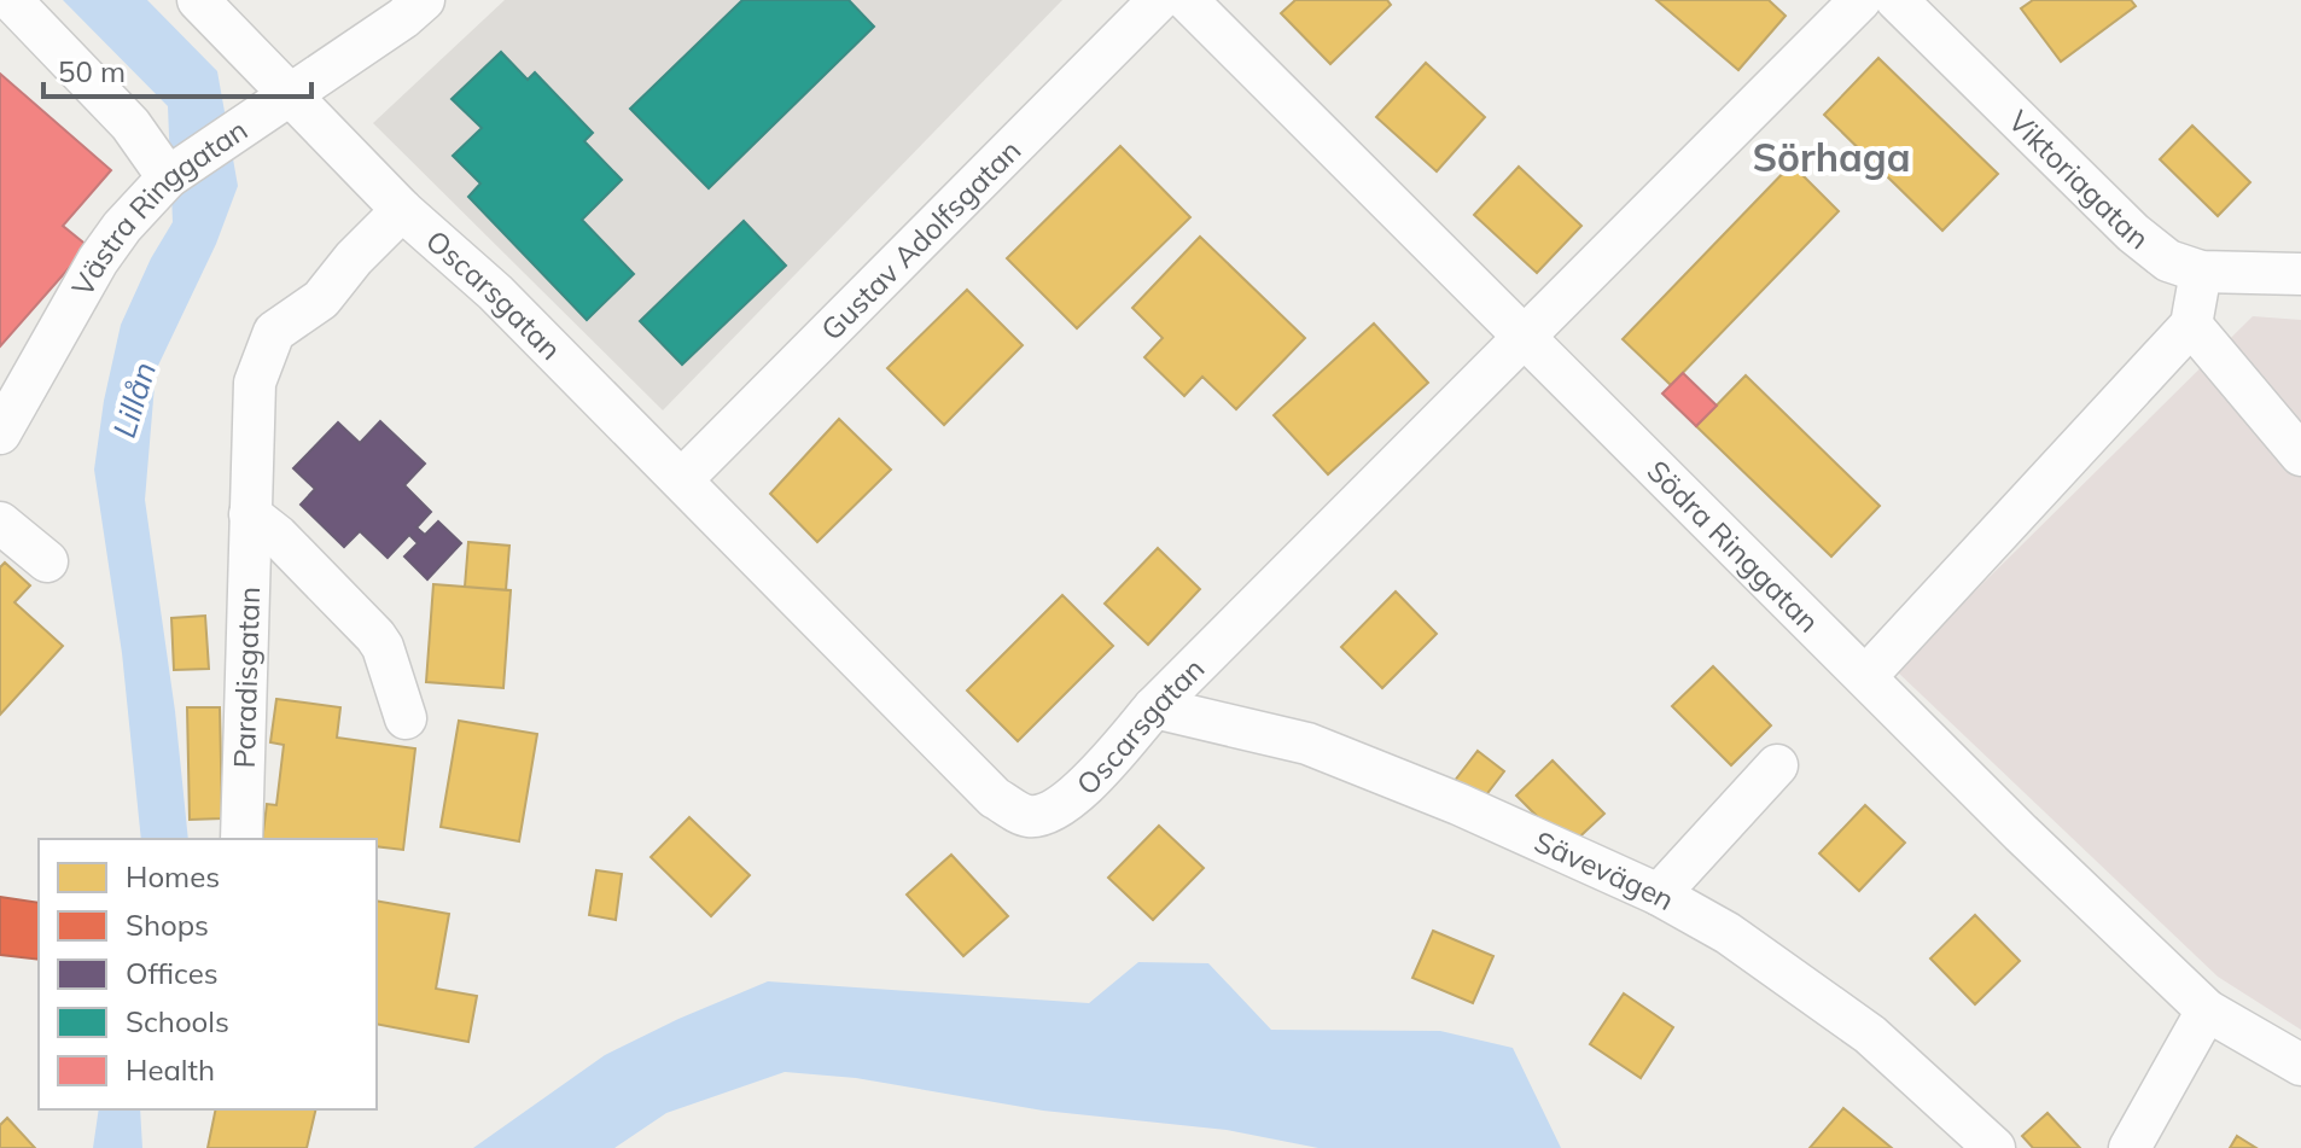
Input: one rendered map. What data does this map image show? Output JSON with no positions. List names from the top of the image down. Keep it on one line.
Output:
{"streets":{"street":["Viktoriagatan","Västra Ringgatan","Gustav Adolfsgatan","Oscarsgatan","Södra Ringgatan","Paradisgatan","Sävevägen"]},"crossings":[["Gustav Adolfsgatan","Oscarsgatan"],["Oscarsgatan","Södra Ringgatan"],["Oscarsgatan","Paradisgatan"],["Oscarsgatan","Sävevägen"]],"districts":["Sörhaga"],"water":["Lillån"],"legend":["Homes","Shops","Offices","Schools","Health"],"scale_bar":"50 m"}
